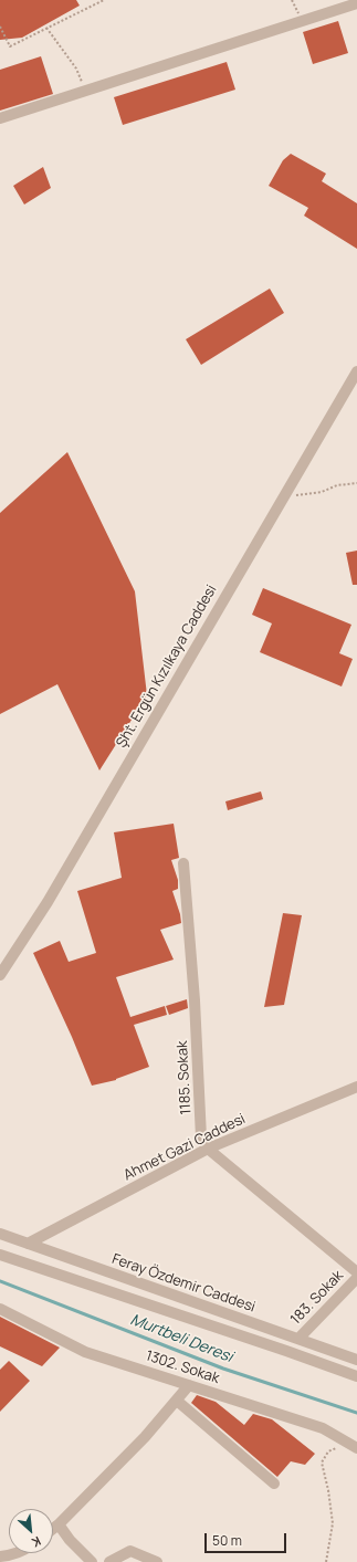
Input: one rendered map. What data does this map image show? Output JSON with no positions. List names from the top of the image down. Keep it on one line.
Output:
{"streets":{"street":["Şht. Ergün Kızılkaya Caddesi","1185. Sokak","Ahmet Gazi Caddesi","Feray Özdemir Caddesi","183. Sokak","1302. Sokak"]},"crossings":[["1185. Sokak","Ahmet Gazi Caddesi"],["Ahmet Gazi Caddesi","Feray Özdemir Caddesi"],["Feray Özdemir Caddesi","183. Sokak"]],"water":["Murtbeli Deresi"],"scale_bar":"50 m","north":"bottom right"}
